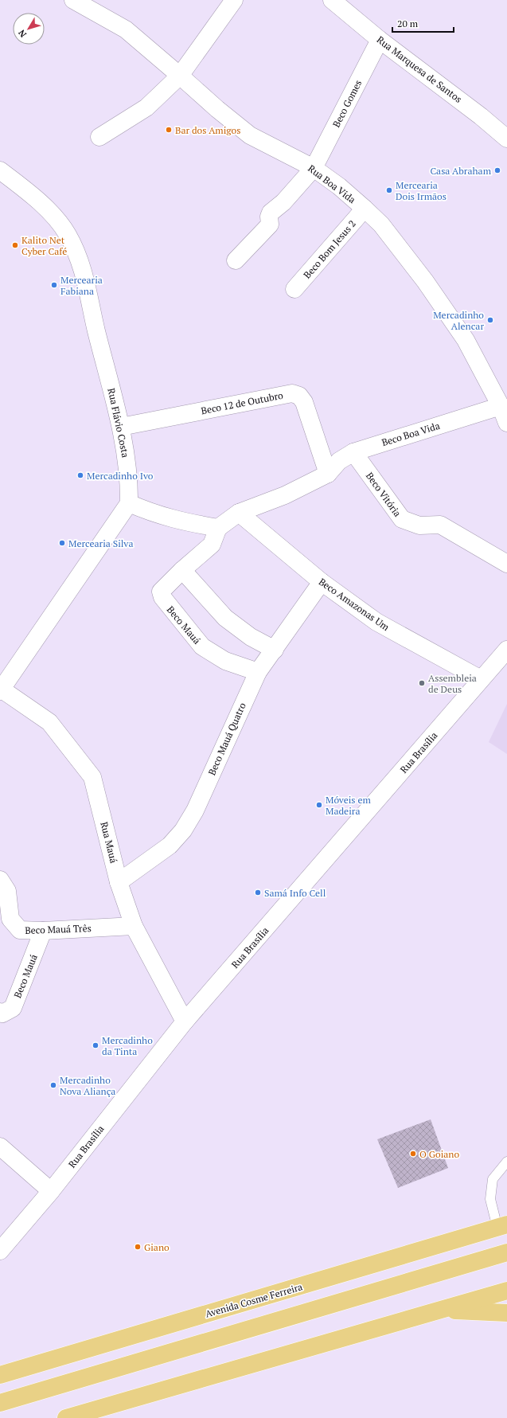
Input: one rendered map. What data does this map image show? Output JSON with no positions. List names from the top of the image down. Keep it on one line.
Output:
{"streets":{"main road":["Avenida Cosme Ferreira"],"street":["Rua Marquesa de Santos","Beco Gomes","Rua Boa Vida","Beco Bom Jesus 2","Beco 12 de Outubro","Rua Flávio Costa","Beco Boa Vida","Beco Vitória","Beco Amazonas Um","Beco Mauá","Beco Mauá Quatro","Rua Brasília","Rua Mauá","Beco Mauá Três"]},"crossings":[["Rua Marquesa de Santos","Beco Gomes"],["Beco Gomes","Rua Boa Vida"],["Rua Boa Vida","Beco Bom Jesus 2"],["Rua Boa Vida","Beco Boa Vida"],["Beco 12 de Outubro","Rua Flávio Costa"],["Beco 12 de Outubro","Beco Boa Vida"],["Beco Boa Vida","Beco Vitória"],["Beco Amazonas Um","Beco Mauá Quatro"],["Beco Amazonas Um","Rua Brasília"],["Beco Mauá","Beco Mauá Quatro"],["Beco Mauá","Beco Mauá Três"],["Beco Mauá Quatro","Rua Mauá"],["Rua Brasília","Rua Mauá"],["Rua Mauá","Beco Mauá Três"]],"places":["Bar dos Amigos","Casa Abraham","Mercearia Dois Irmãos","Kalito Net Cyber Café","Mercearia Fabiana","Mercadinho Alencar","Mercadinho Ivo","Mercearia Silva","Assembleia de Deus","Móveis em Madeira","Samá Info Cell","Mercadinho da Tinta","Mercadinho Nova Aliança","O Goiano","Giano"],"scale_bar":"20 m","north":"bottom left"}
